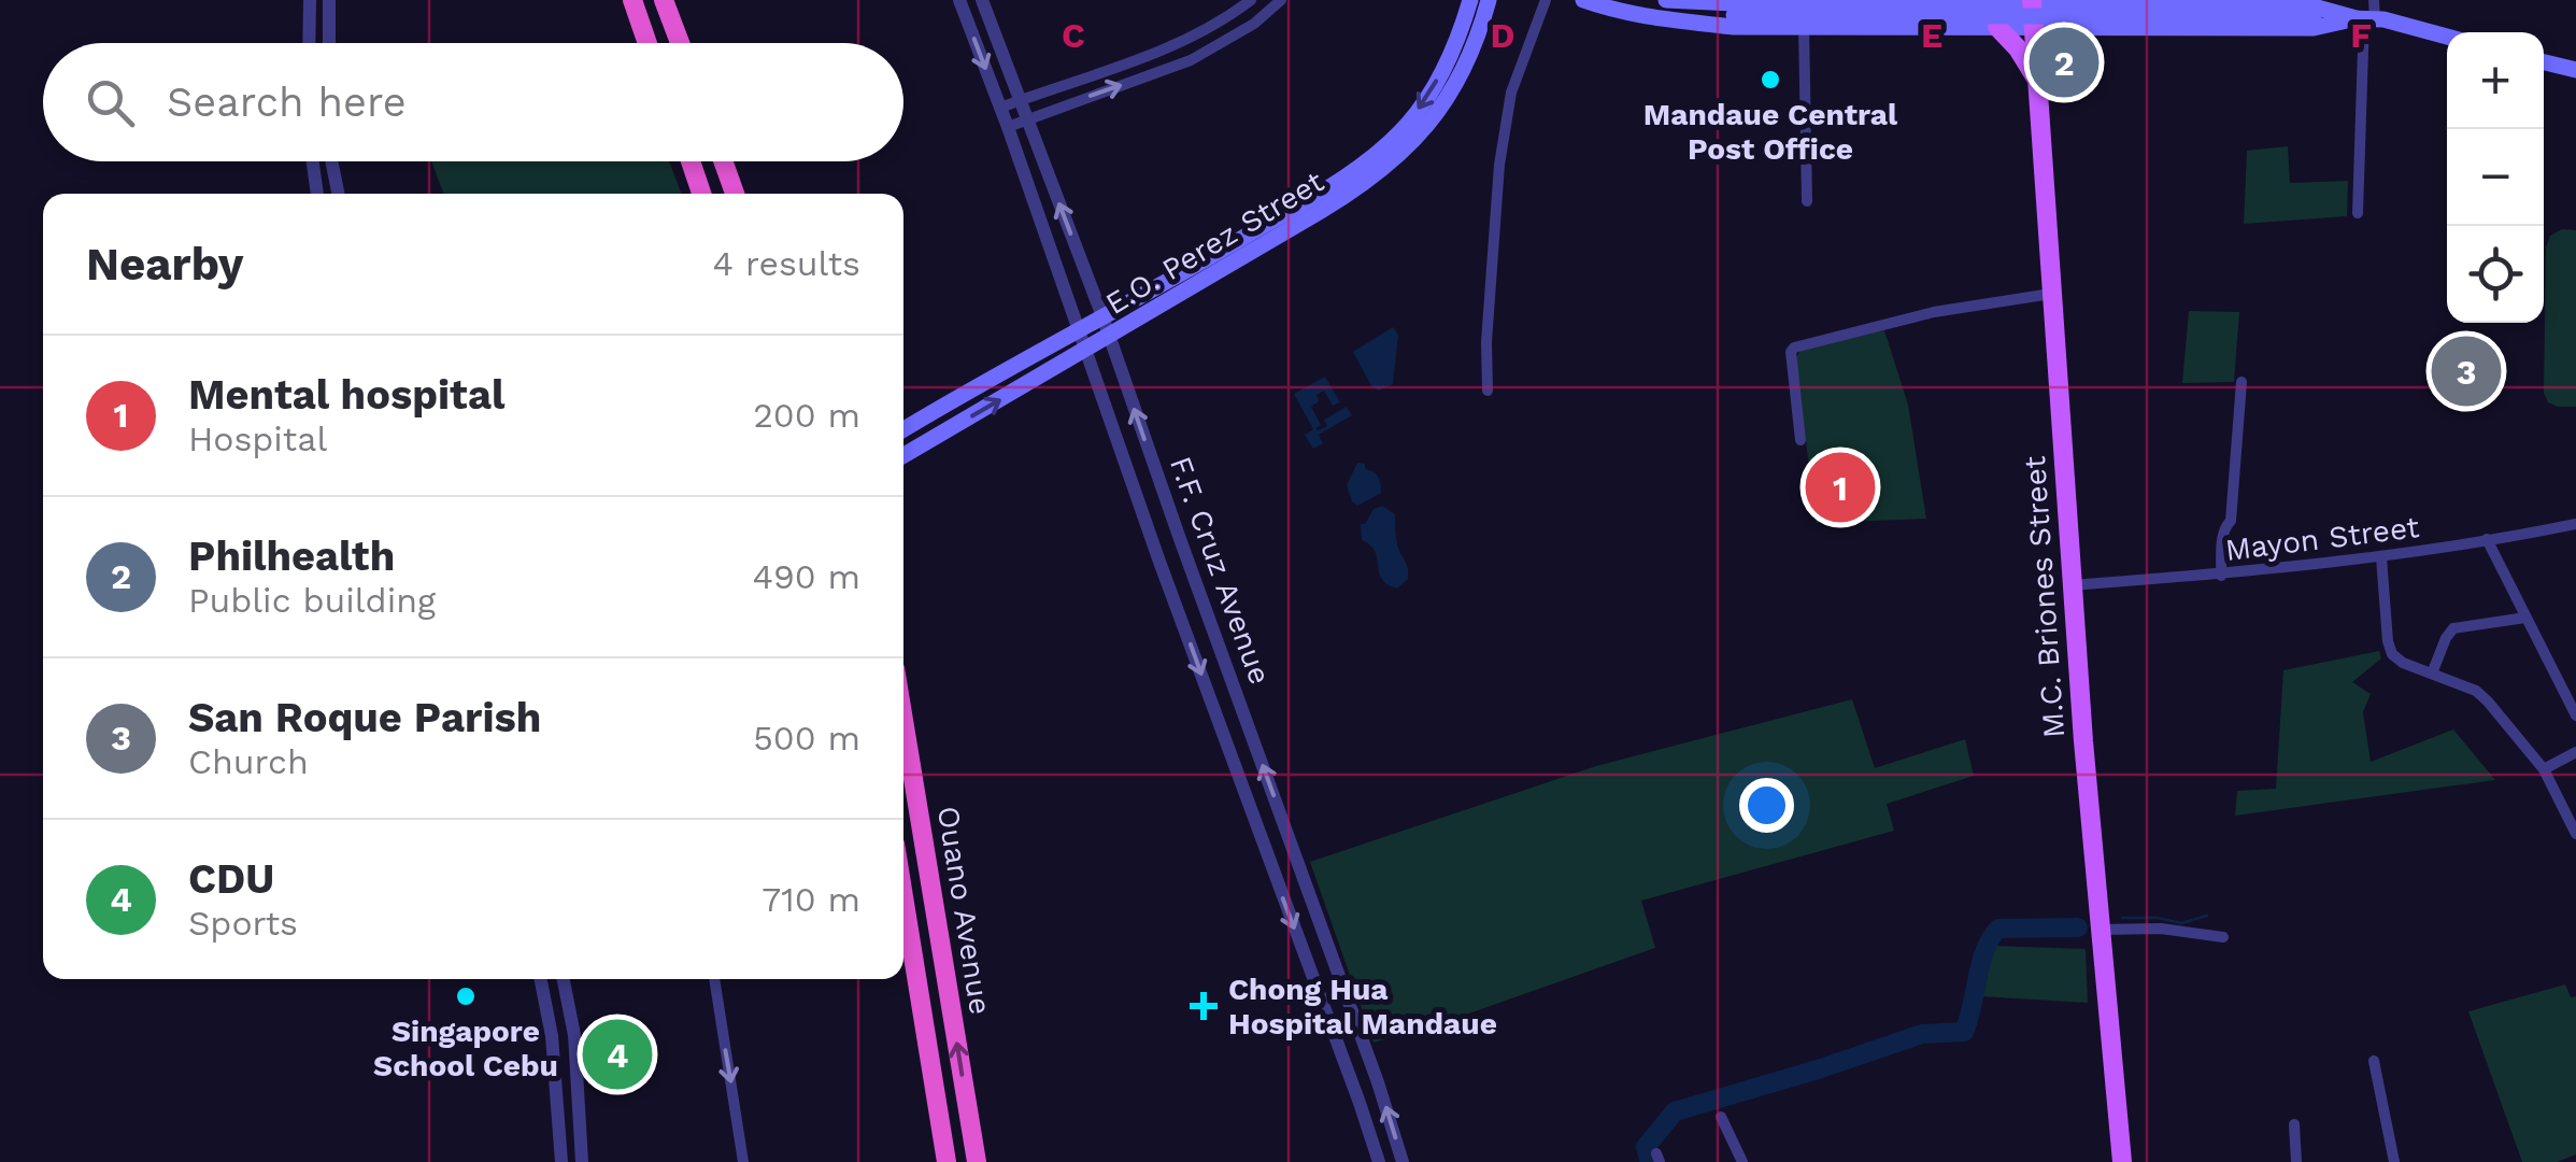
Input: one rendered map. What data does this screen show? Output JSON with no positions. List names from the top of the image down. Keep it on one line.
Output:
{"streets":{"highway":["Ouano Avenue"],"main road":["E.O. Perez Street","M.C. Briones Street"],"street":["Mayon Street","F.F. Cruz Avenue"]},"crossings":[["E.O. Perez Street","F.F. Cruz Avenue"],["Mayon Street","M.C. Briones Street"]],"places":{"other":["Mandaue Central Post Office","Singapore School Cebu"],"health":["Chong Hua Hospital Mandaue"]},"page":{"pins":["2","3","1","4"],"map_buttons":["+","−"],"search":"Search here","heading":["Nearby","4 results"],"list":[{"mark":"1","name":"Mental hospital","note":"Hospital","value":"200 m"},{"mark":"2","name":"Philhealth","note":"Public building","value":"490 m"},{"mark":"3","name":"San Roque Parish","note":"Church","value":"500 m"},{"mark":"4","name":"CDU","note":"Sports","value":"710 m"}]},"grid":{"columns":["C","D","E","F"]}}
